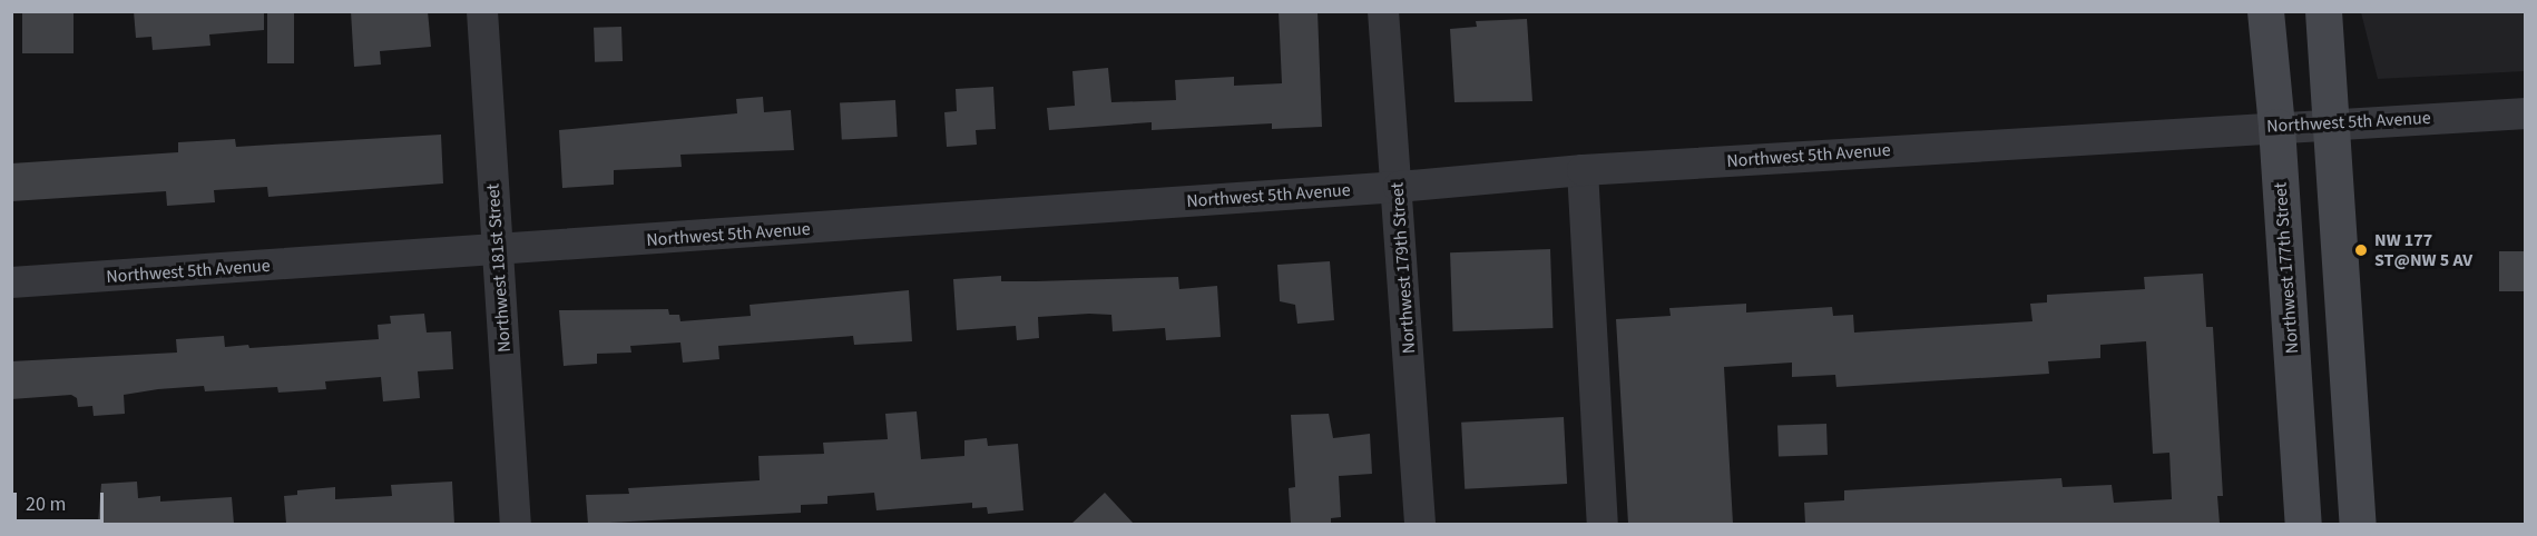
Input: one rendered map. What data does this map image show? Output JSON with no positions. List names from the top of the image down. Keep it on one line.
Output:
{"streets":{"street":["Northwest 5th Avenue","Northwest 181st Street","Northwest 179th Street","Northwest 177th Street"]},"crossings":[["Northwest 5th Avenue","Northwest 181st Street"],["Northwest 5th Avenue","Northwest 179th Street"],["Northwest 5th Avenue","Northwest 177th Street"]],"places":["NW 177 ST@NW 5 AV"],"scale_bar":"20 m"}
